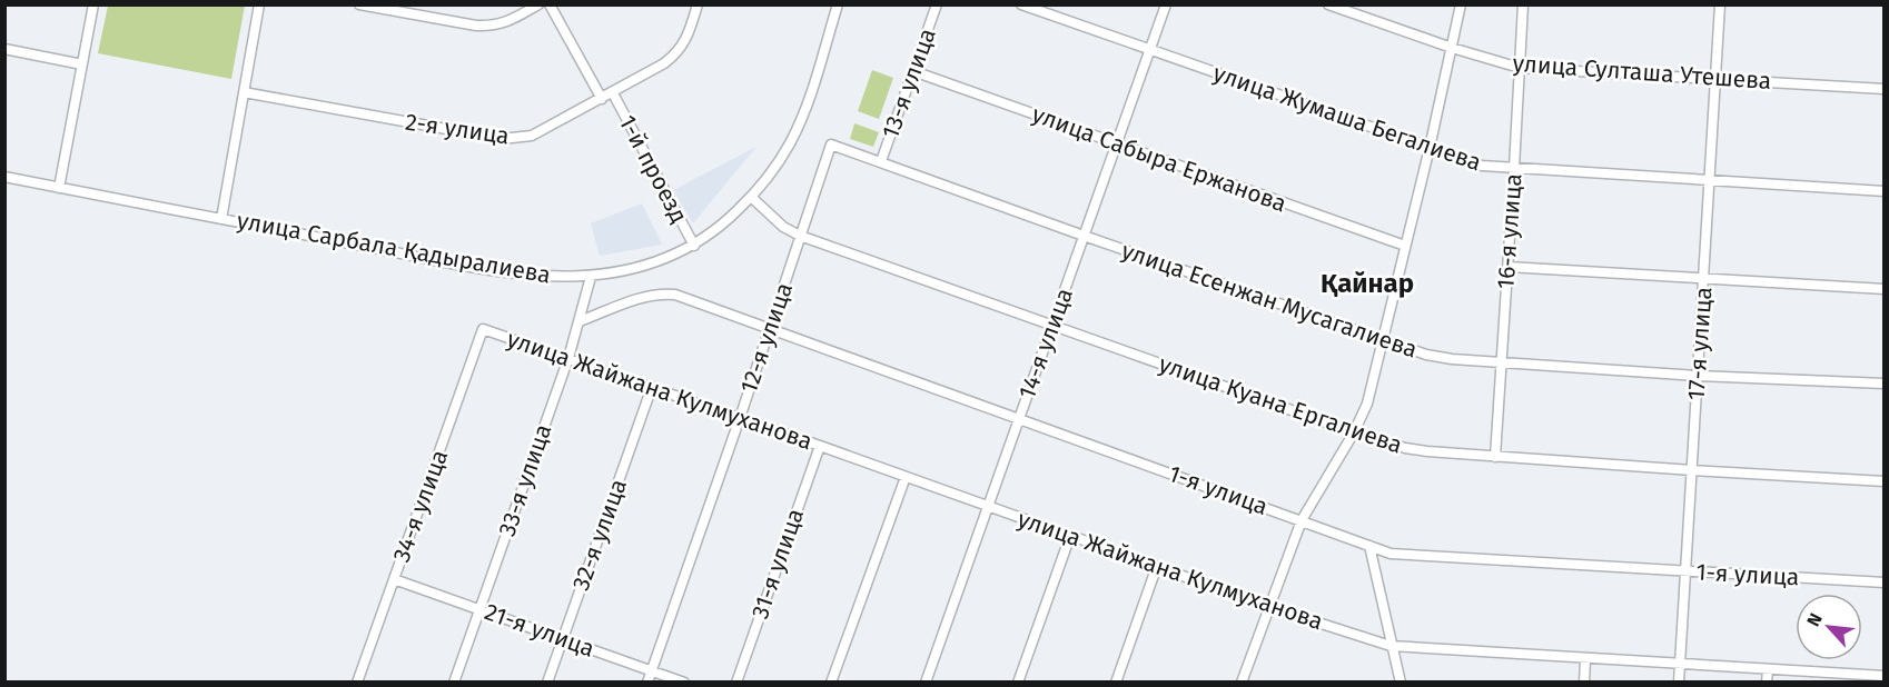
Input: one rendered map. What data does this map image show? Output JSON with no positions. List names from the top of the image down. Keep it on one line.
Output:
{"streets":{"street":["улица Султаша Утешева","13-я улица","улица Жумаша Бегалиева","2-я улица","улица Сабыра Ержанова","1-й проезд","16-я улица","улица Сарбала Қадыралиева","улица Есенжан Мусагалиева","12-я улица","14-я улица","17-я улица","улица Жайжана Кулмуханова","улица Куана Ергалиева","33-я улица","1-я улица","34-я улица","32-я улица","31-я улица","21-я улица"]},"crossings":[["улица Султаша Утешева","16-я улица"],["улица Султаша Утешева","17-я улица"],["13-я улица","улица Сабыра Ержанова"],["13-я улица","улица Есенжан Мусагалиева"],["улица Жумаша Бегалиева","16-я улица"],["улица Жумаша Бегалиева","14-я улица"],["улица Жумаша Бегалиева","17-я улица"],["2-я улица","1-й проезд"],["улица Сабыра Ержанова","14-я улица"],["1-й проезд","улица Сарбала Қадыралиева"],["16-я улица","улица Есенжан Мусагалиева"],["16-я улица","улица Куана Ергалиева"],["улица Сарбала Қадыралиева","улица Куана Ергалиева"],["улица Сарбала Қадыралиева","33-я улица"],["улица Есенжан Мусагалиева","12-я улица"],["улица Есенжан Мусагалиева","14-я улица"],["улица Есенжан Мусагалиева","17-я улица"],["12-я улица","улица Жайжана Кулмуханова"],["12-я улица","улица Куана Ергалиева"],["12-я улица","1-я улица"],["12-я улица","21-я улица"],["14-я улица","улица Жайжана Кулмуханова"],["14-я улица","улица Куана Ергалиева"],["14-я улица","1-я улица"],["17-я улица","улица Жайжана Кулмуханова"],["17-я улица","улица Куана Ергалиева"],["17-я улица","1-я улица"],["улица Жайжана Кулмуханова","33-я улица"],["улица Жайжана Кулмуханова","34-я улица"],["улица Жайжана Кулмуханова","32-я улица"],["улица Жайжана Кулмуханова","31-я улица"],["33-я улица","1-я улица"],["33-я улица","21-я улица"],["34-я улица","21-я улица"],["32-я улица","21-я улица"]],"districts":["Қайнар"],"north":"top left"}
